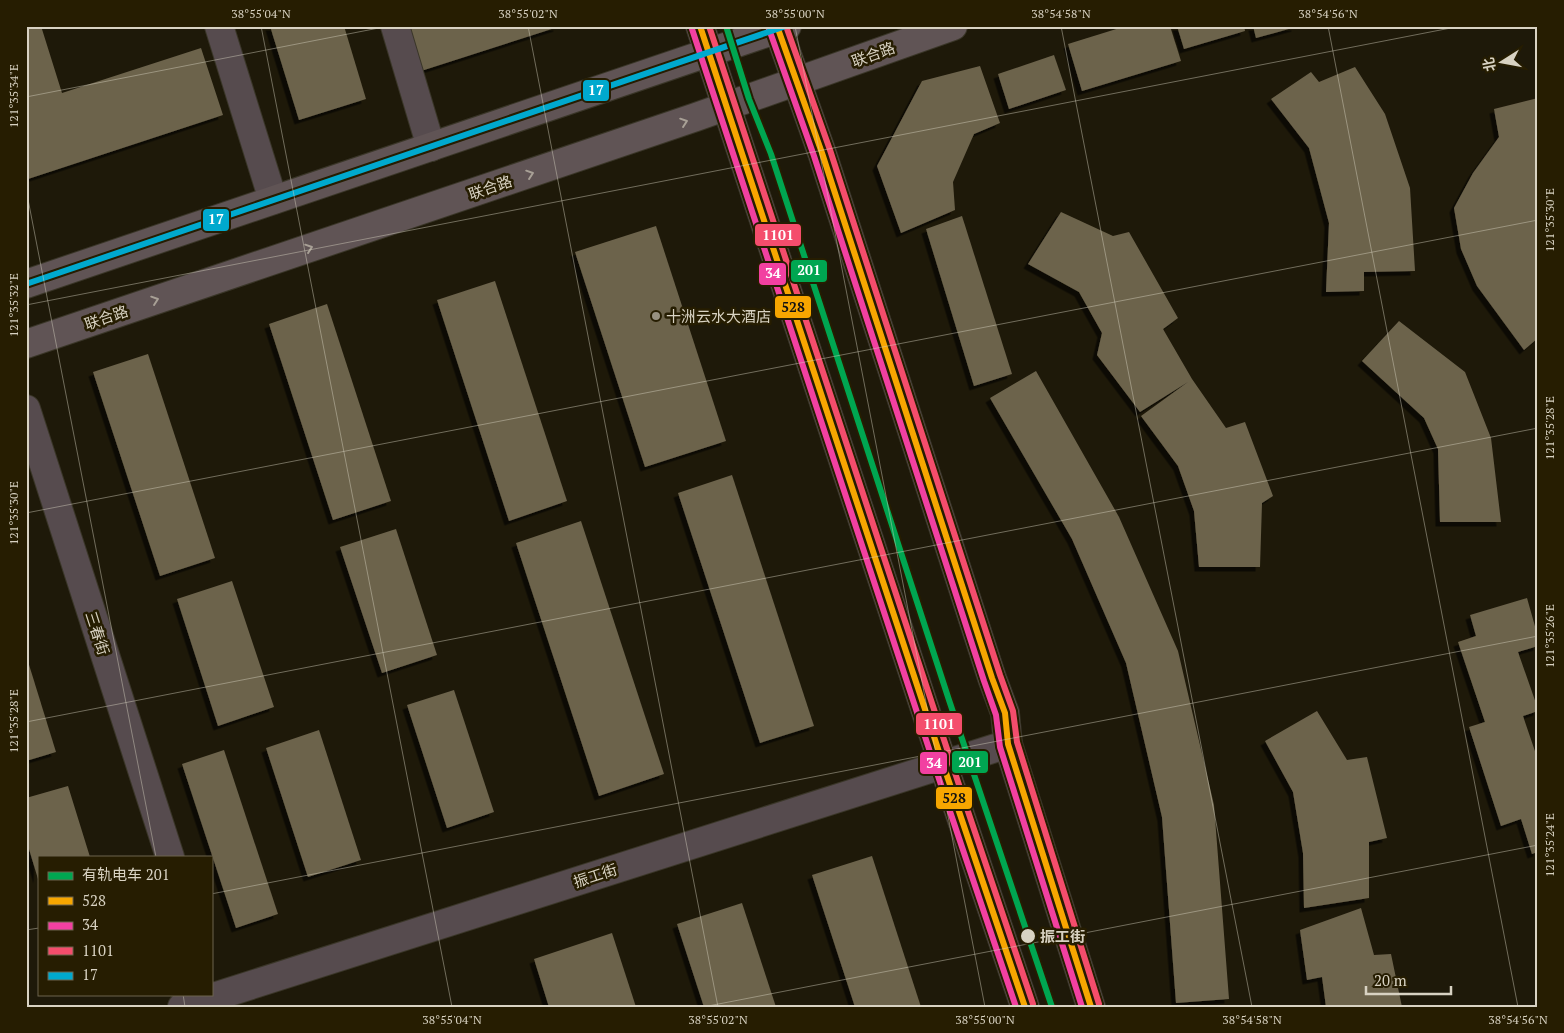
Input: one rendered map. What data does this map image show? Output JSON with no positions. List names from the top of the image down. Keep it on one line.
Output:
{"streets":{"main road":["联合路"],"street":["三春街","振工街"]},"places":["十洲云水大酒店","振工街"],"lines":["tram line 201","transit line 528","transit line 1101","transit line 17","transit line 34"],"legend":["有轨电车 201","528","34","1101","17"],"scale_bar":"20 m","north":"left","coordinates":["38°55'04\"N","38°55'02\"N","38°55'00\"N","38°54'58\"N","38°54'56\"N","121°35'34\"E","121°35'30\"E","121°35'32\"E","121°35'28\"E","121°35'26\"E","121°35'24\"E"]}
